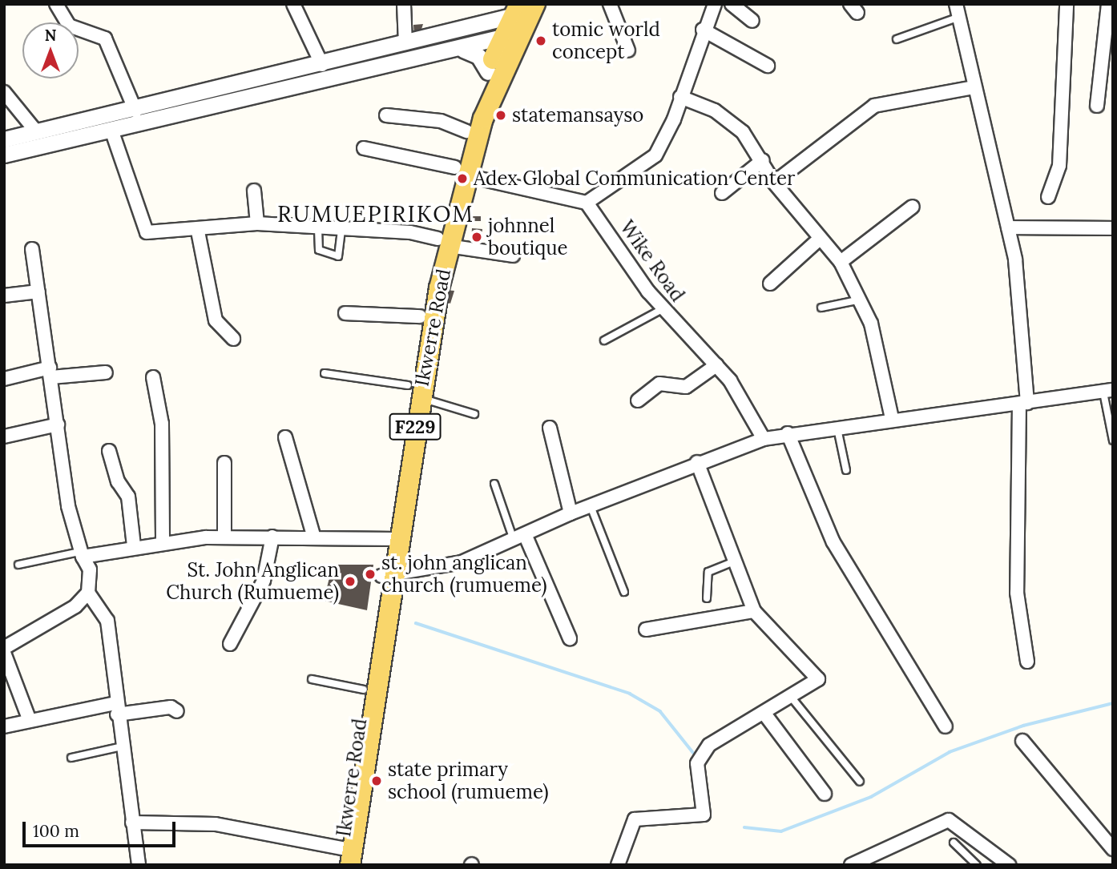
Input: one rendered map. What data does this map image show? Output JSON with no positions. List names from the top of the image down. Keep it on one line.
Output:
{"streets":{"main road":["Ikwerre Road","F229"],"street":["Wike Road"]},"districts":["RUMUEPIRIKOM"],"places":["tomic world concept","statemansayso","Adex Global Communication Center","johnnel boutique","st. john anglican church (rumueme)","St. John Anglican Church (Rumueme)","state primary school (rumueme)"],"scale_bar":"100 m","north":"top"}
